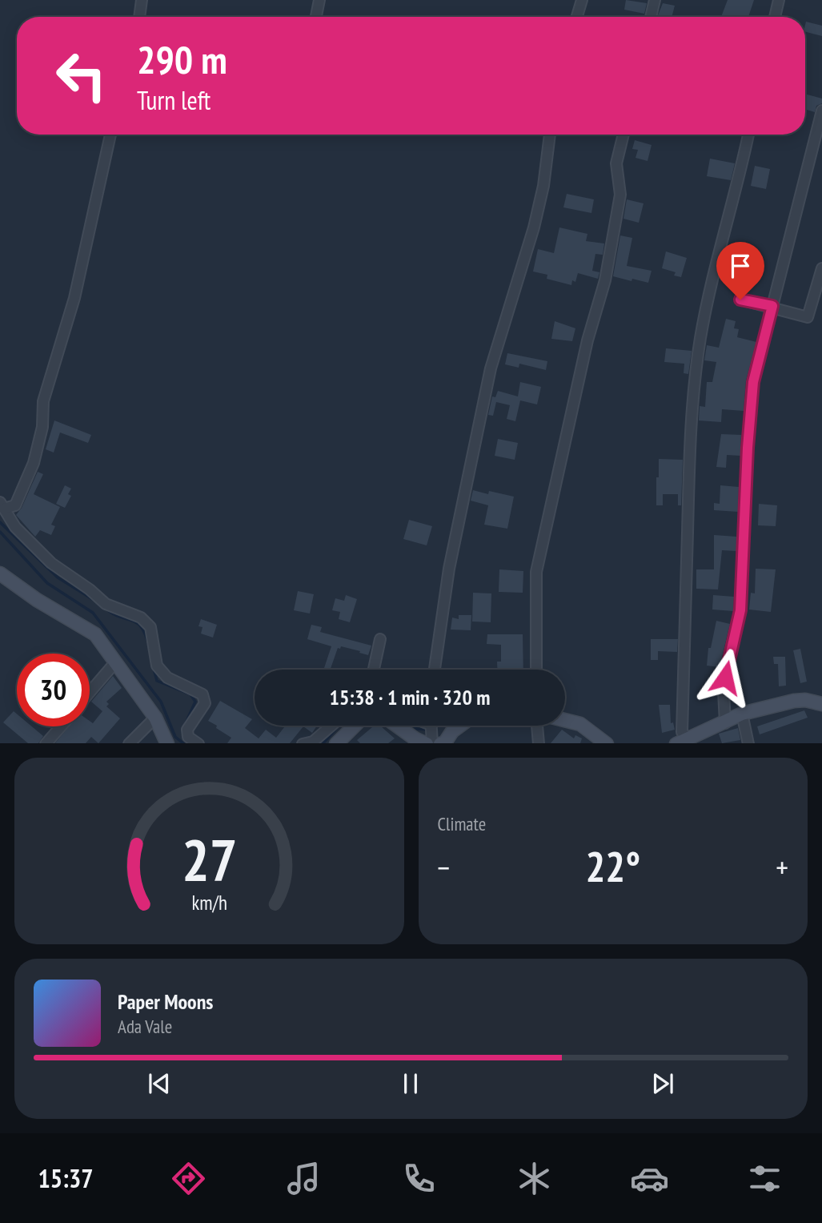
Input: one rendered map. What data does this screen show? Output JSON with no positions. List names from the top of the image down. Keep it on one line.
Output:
{"page":{"turn":["290 m","Turn left"],"limit":"30","trip":"15:38 · 1 min · 320 m","tile":"Climate","heat":["−","22°","+"],"song":["Paper Moons","Ada Vale"],"tabs":"15:37","gauge":["27","km/h"]}}
